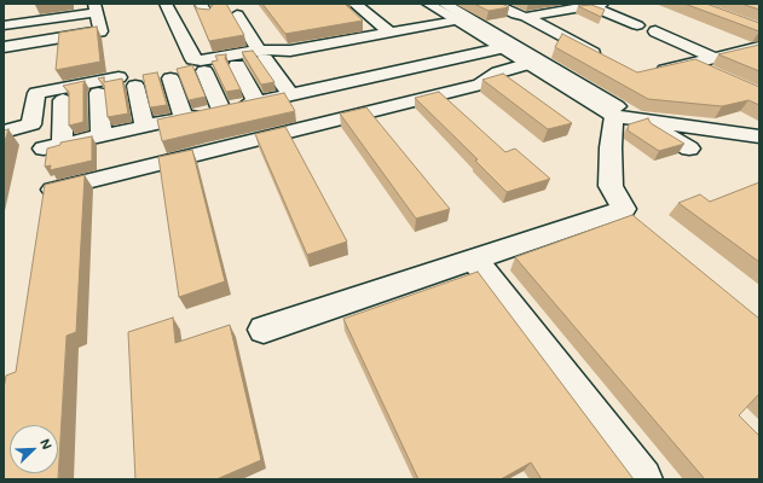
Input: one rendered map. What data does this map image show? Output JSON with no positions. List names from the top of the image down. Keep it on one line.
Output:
{"north":"top right"}
